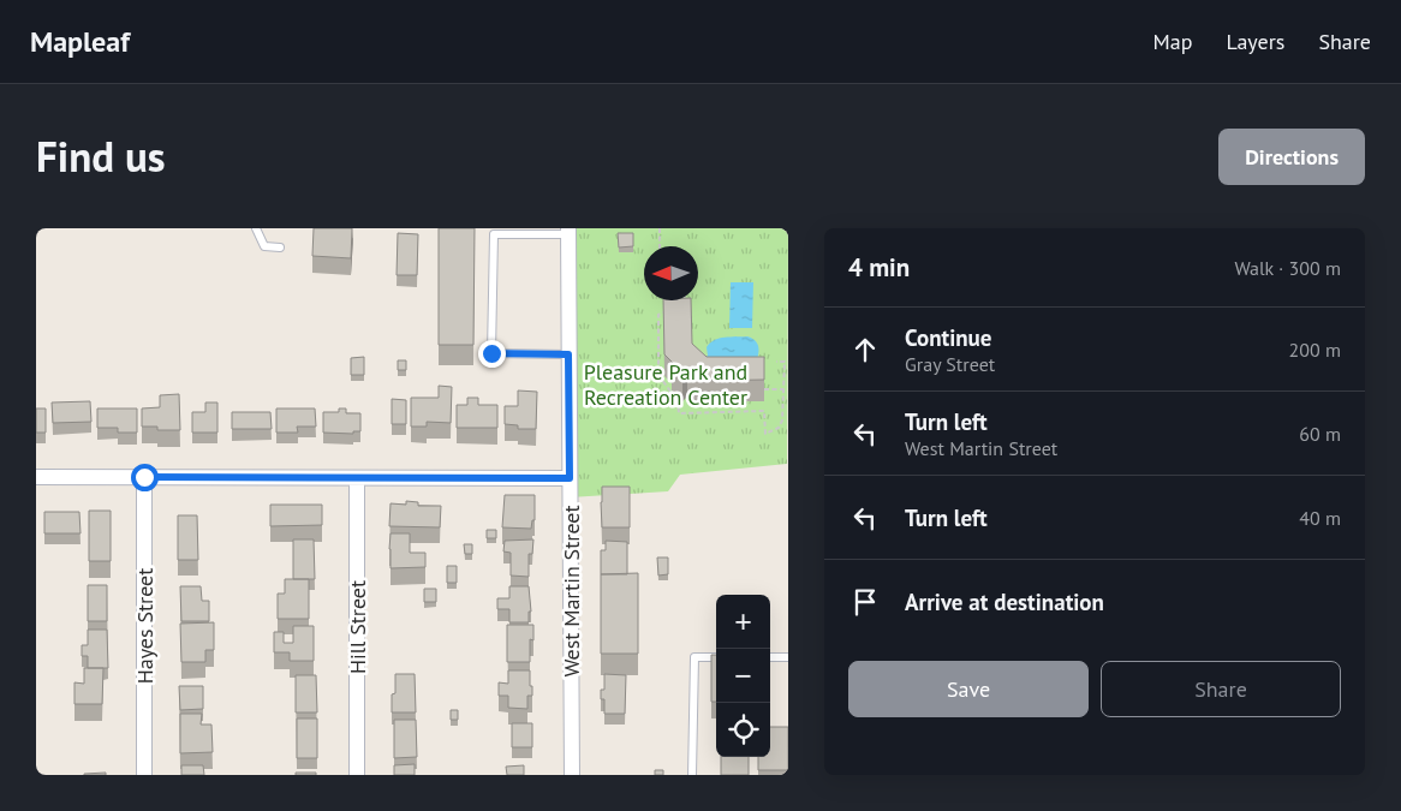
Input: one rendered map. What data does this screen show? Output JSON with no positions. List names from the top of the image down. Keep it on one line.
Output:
{"streets":{"street":["West Martin Street","Hayes Street","Hill Street"]},"parks":["Pleasure Park and Recreation Center"],"north":"left","page":{"header":"Mapleaf","nav":["Map","Layers","Share"],"title":"Find us","buttons":["Directions",["Save","Share"]],"heading":["4 min","Walk · 300 m"],"list":[["Continue","Gray Street","200 m"],["Turn left","West Martin Street","60 m"],["Turn left","40 m"],"Arrive at destination"],"map_buttons":["+","−"]}}
